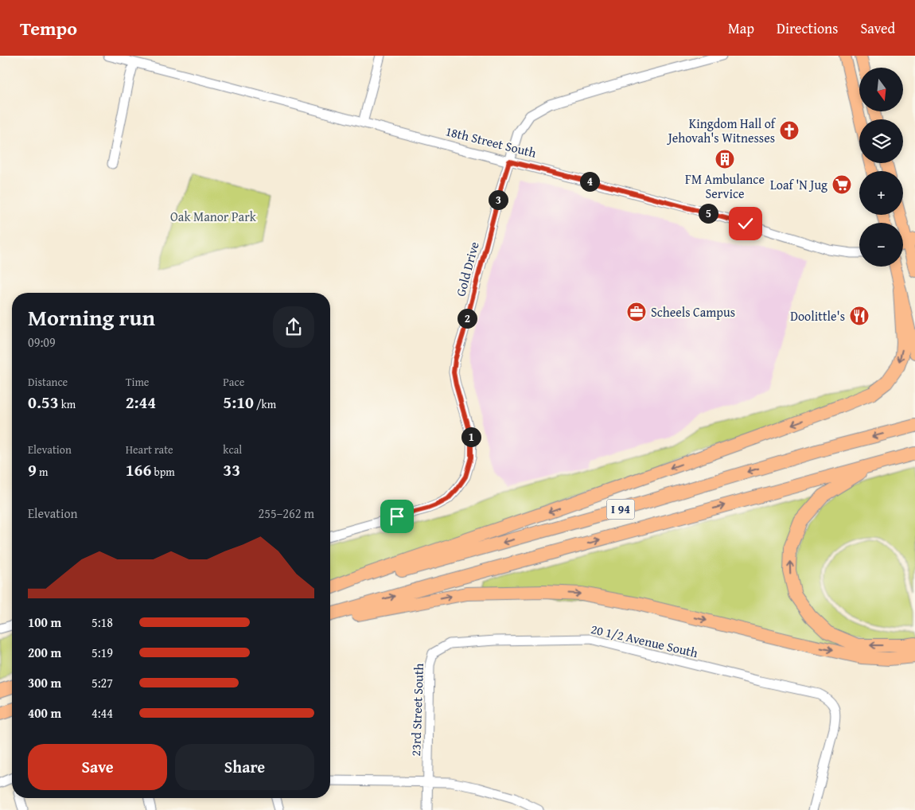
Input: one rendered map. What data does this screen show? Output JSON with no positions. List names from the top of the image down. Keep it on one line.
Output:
{"streets":{"highway":["I 94"],"street":["18th Street South","Gold Drive","20 1/2 Avenue South","23rd Street South"]},"crossings":[["18th Street South","Gold Drive"],["20 1/2 Avenue South","23rd Street South"]],"parks":["Oak Manor Park"],"places":{"church":["Kingdom Hall of Jehovah's Witnesses"],"building":["FM Ambulance Service"],"supermarket":["Loaf 'N Jug"],"office":["Scheels Campus"],"restaurant":["Doolittle's"]},"north":"bottom","page":{"header":"Tempo","nav":["Map","Directions","Saved"],"map_buttons":["+","−"],"pins":["4","3","5","2","1"],"heading":["Morning run","09:09"],"stats":[["Distance","0.53 km"],["Time","2:44"],["Pace","5:10 /km"],["Elevation","9 m"],["Heart rate","166 bpm"],["kcal","33"]],"chart":["Elevation","255–262 m"],"list":[{"name":"100 m","note":"5:18"},{"name":"200 m","note":"5:19"},{"name":"300 m","note":"5:27"},{"name":"400 m","note":"4:44"}],"buttons":["Save","Share"]}}
